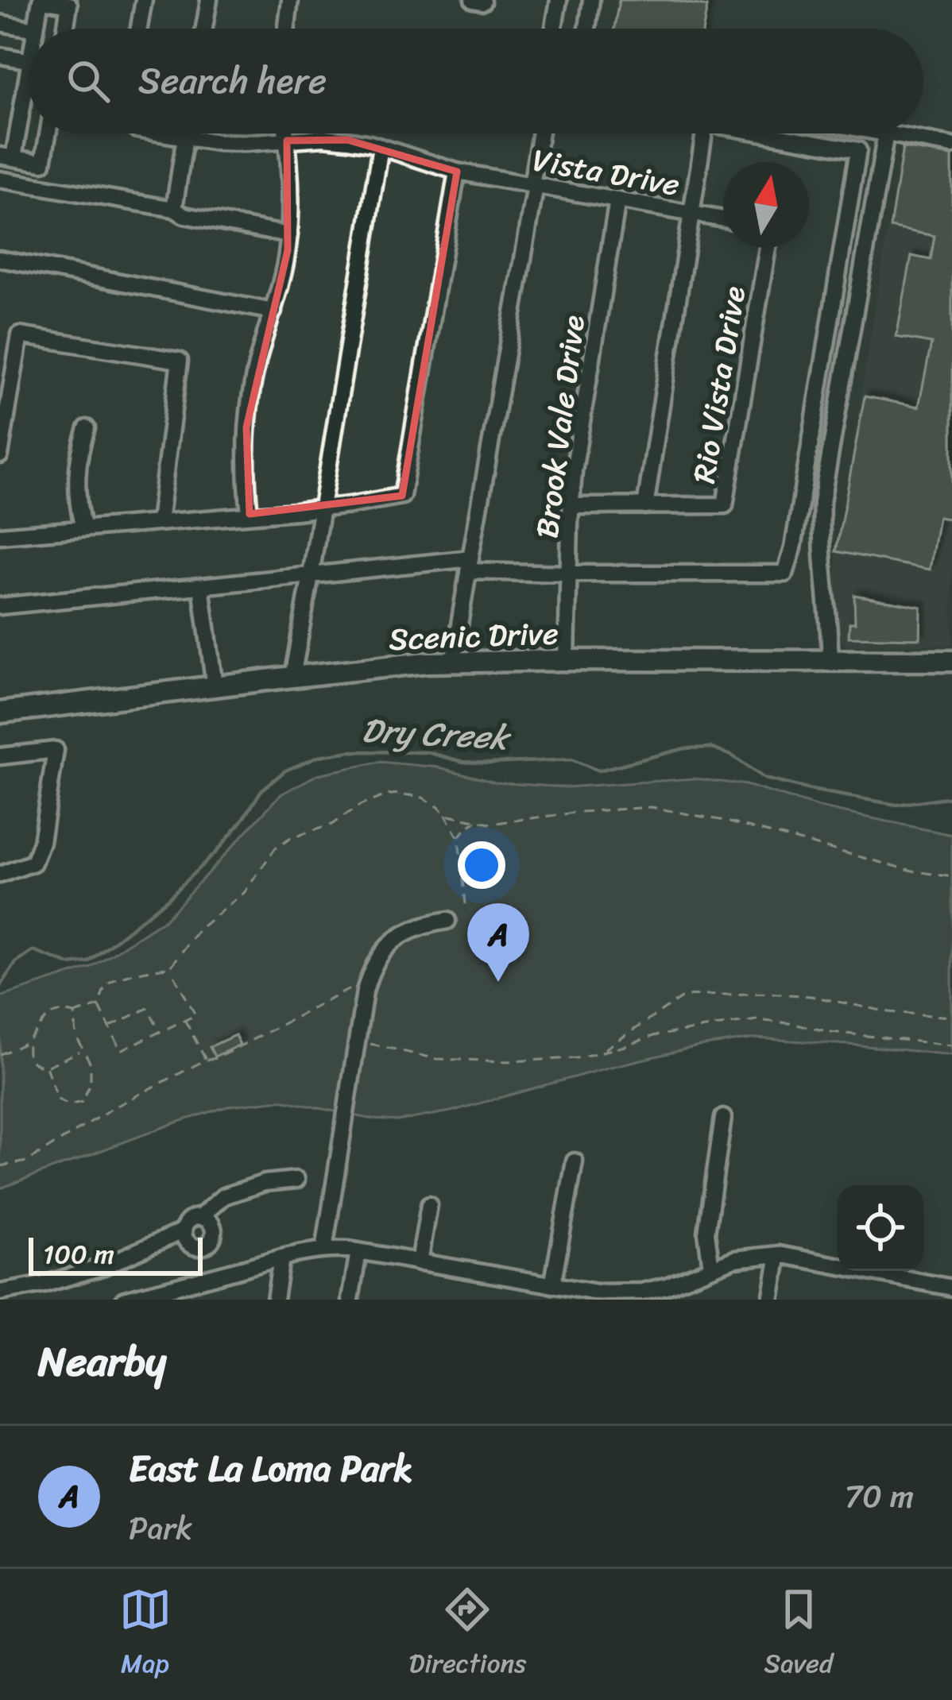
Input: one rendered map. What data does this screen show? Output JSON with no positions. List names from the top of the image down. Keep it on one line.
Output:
{"streets":{"main road":["Scenic Drive"],"street":["Vista Drive","Rio Vista Drive","Brook Vale Drive"]},"crossings":[["Vista Drive","Brook Vale Drive"],["Rio Vista Drive","Brook Vale Drive"],["Brook Vale Drive","Scenic Drive"]],"water":["Dry Creek"],"scale_bar":"100 m","north":"top","page":{"search":"Search here","pins":"A","scale":"100 m","heading":"Nearby","list":[{"mark":"A","name":"East La Loma Park","note":"Park","value":"70 m"}],"nav":["Map","Directions","Saved"]}}
